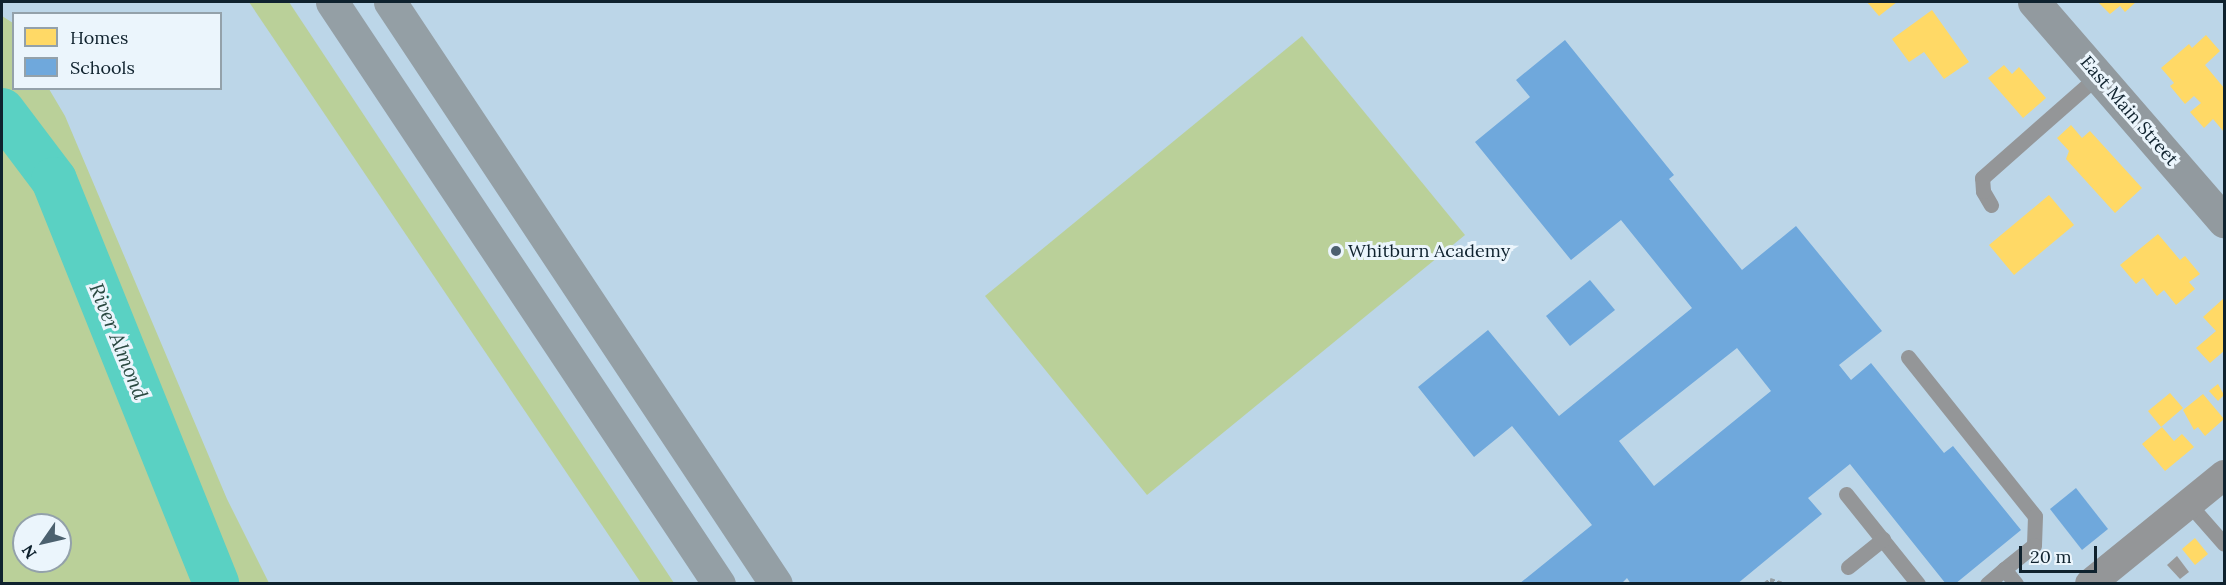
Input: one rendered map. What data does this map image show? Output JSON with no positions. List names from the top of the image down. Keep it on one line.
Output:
{"streets":{"main road":["East Main Street"]},"water":["River Almond"],"places":["Whitburn Academy"],"legend":["Homes","Schools"],"scale_bar":"20 m","north":"bottom left"}
